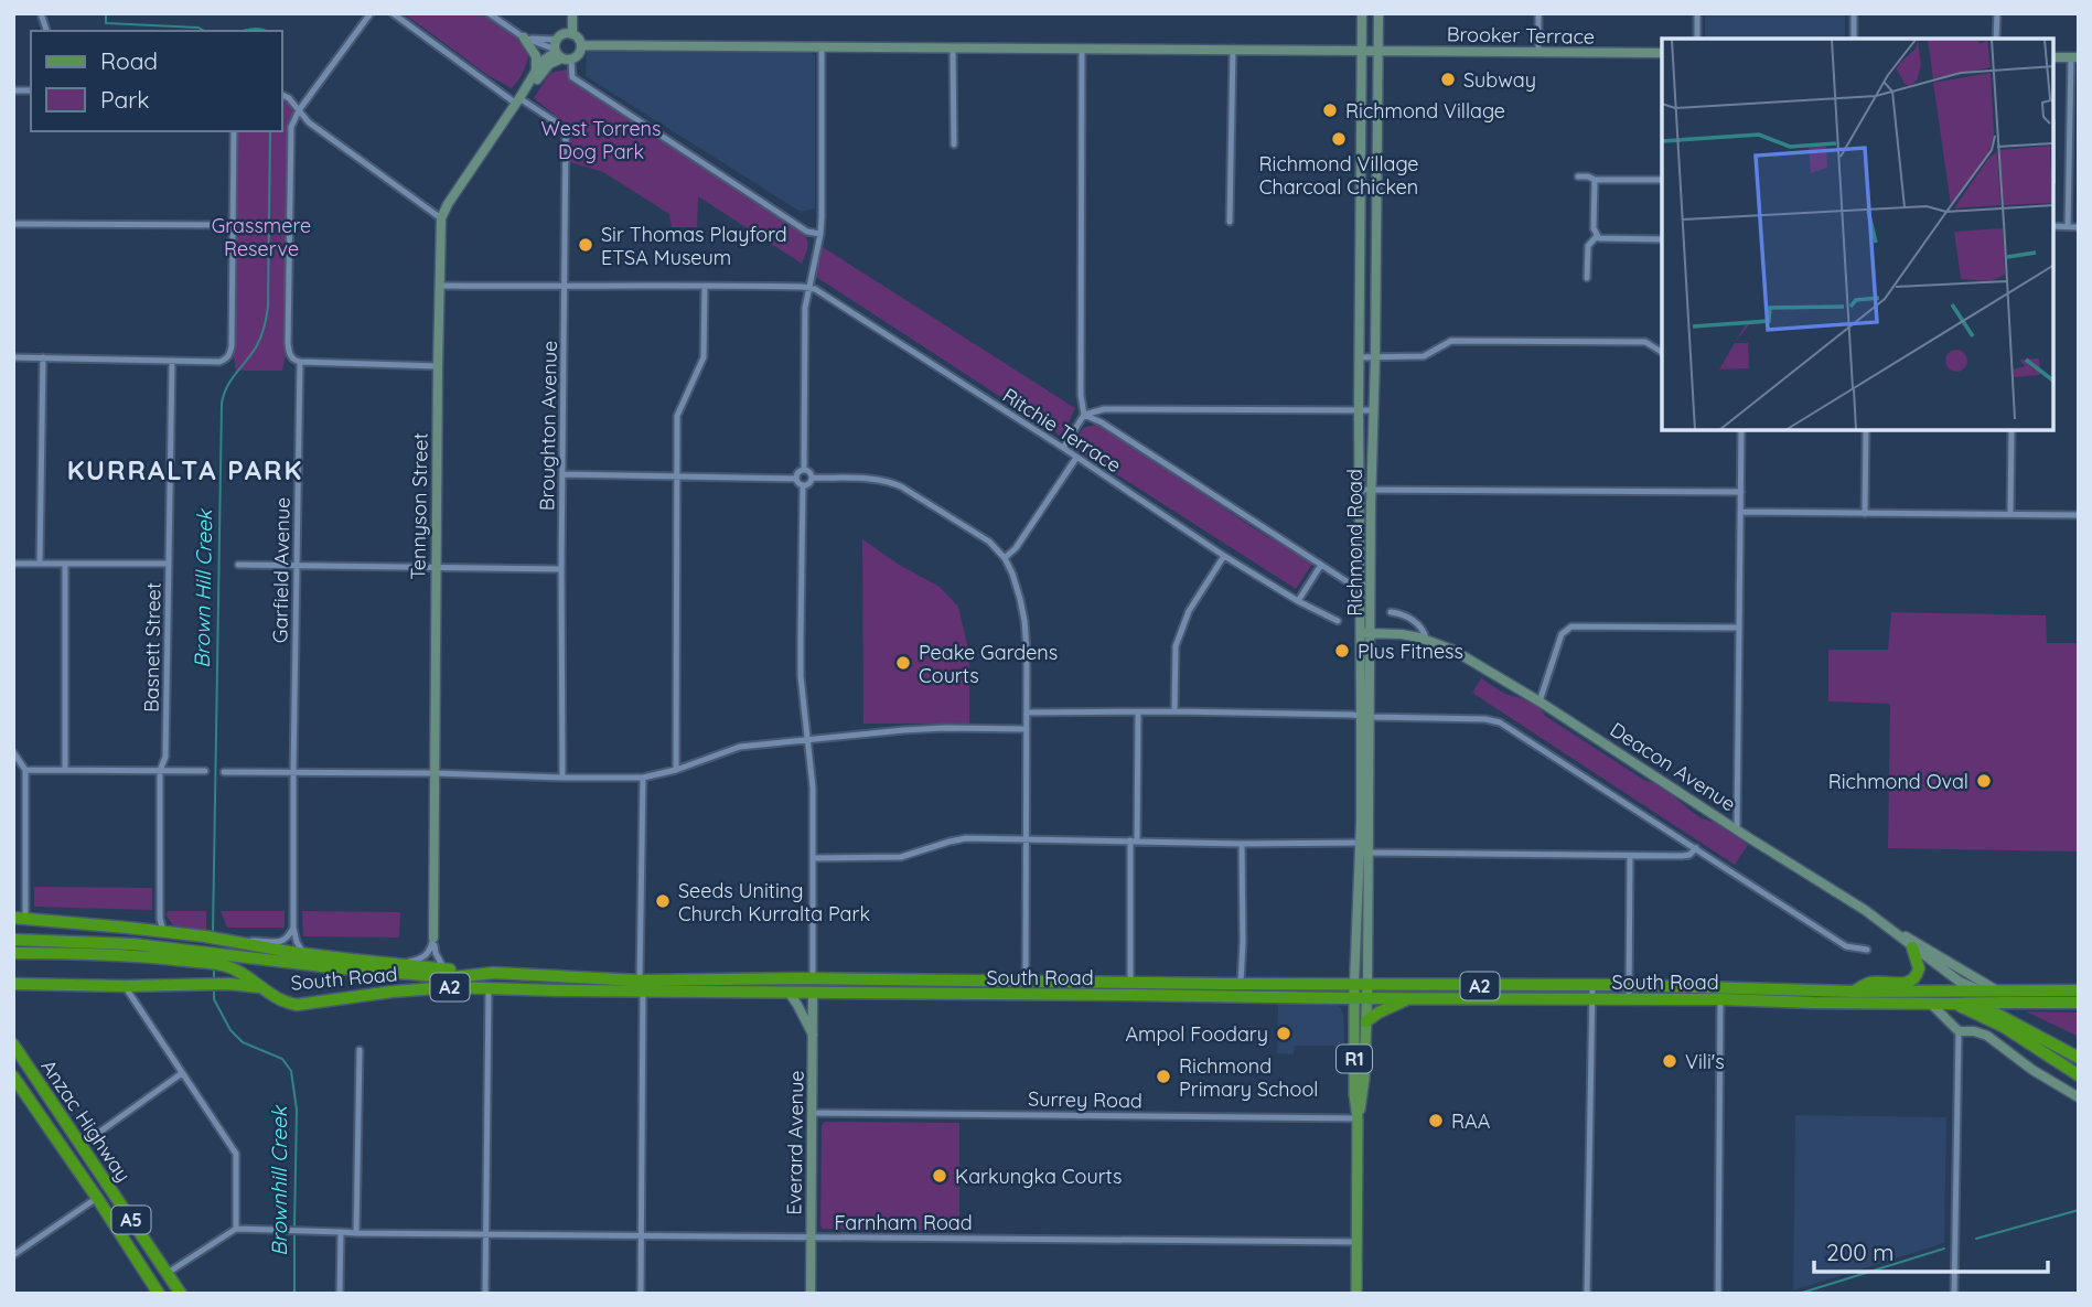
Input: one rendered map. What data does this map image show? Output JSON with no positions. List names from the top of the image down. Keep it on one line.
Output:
{"streets":{"highway":["South Road","A2","Anzac Highway","A5"],"main road":["Richmond Road","R1"],"street":["Brooker Terrace","Broughton Avenue","Ritchie Terrace","Tennyson Street","Garfield Avenue","Basnett Street","Deacon Avenue","Surrey Road","Everard Avenue","Farnham Road"]},"crossings":[["Brooker Terrace","Richmond Road"],["Broughton Avenue","Tennyson Street"],["Richmond Road","Deacon Avenue"],["Richmond Road","South Road"],["Richmond Road","Surrey Road"],["Richmond Road","Farnham Road"],["Deacon Avenue","South Road"],["South Road","Everard Avenue"],["Surrey Road","Everard Avenue"],["Everard Avenue","Farnham Road"]],"districts":["KURRALTA PARK"],"water":["Brown Hill Creek","Brownhill Creek"],"parks":["West Torrens Dog Park","Grassmere Reserve"],"places":["Subway","Richmond Village","Richmond Village Charcoal Chicken","Sir Thomas Playford ETSA Museum","Plus Fitness","Peake Gardens Courts","Richmond Oval","Seeds Uniting Church Kurralta Park","Ampol Foodary","Vili's","Richmond Primary School","RAA","Karkungka Courts"],"legend":["Road","Park"],"scale_bar":"200 m"}
